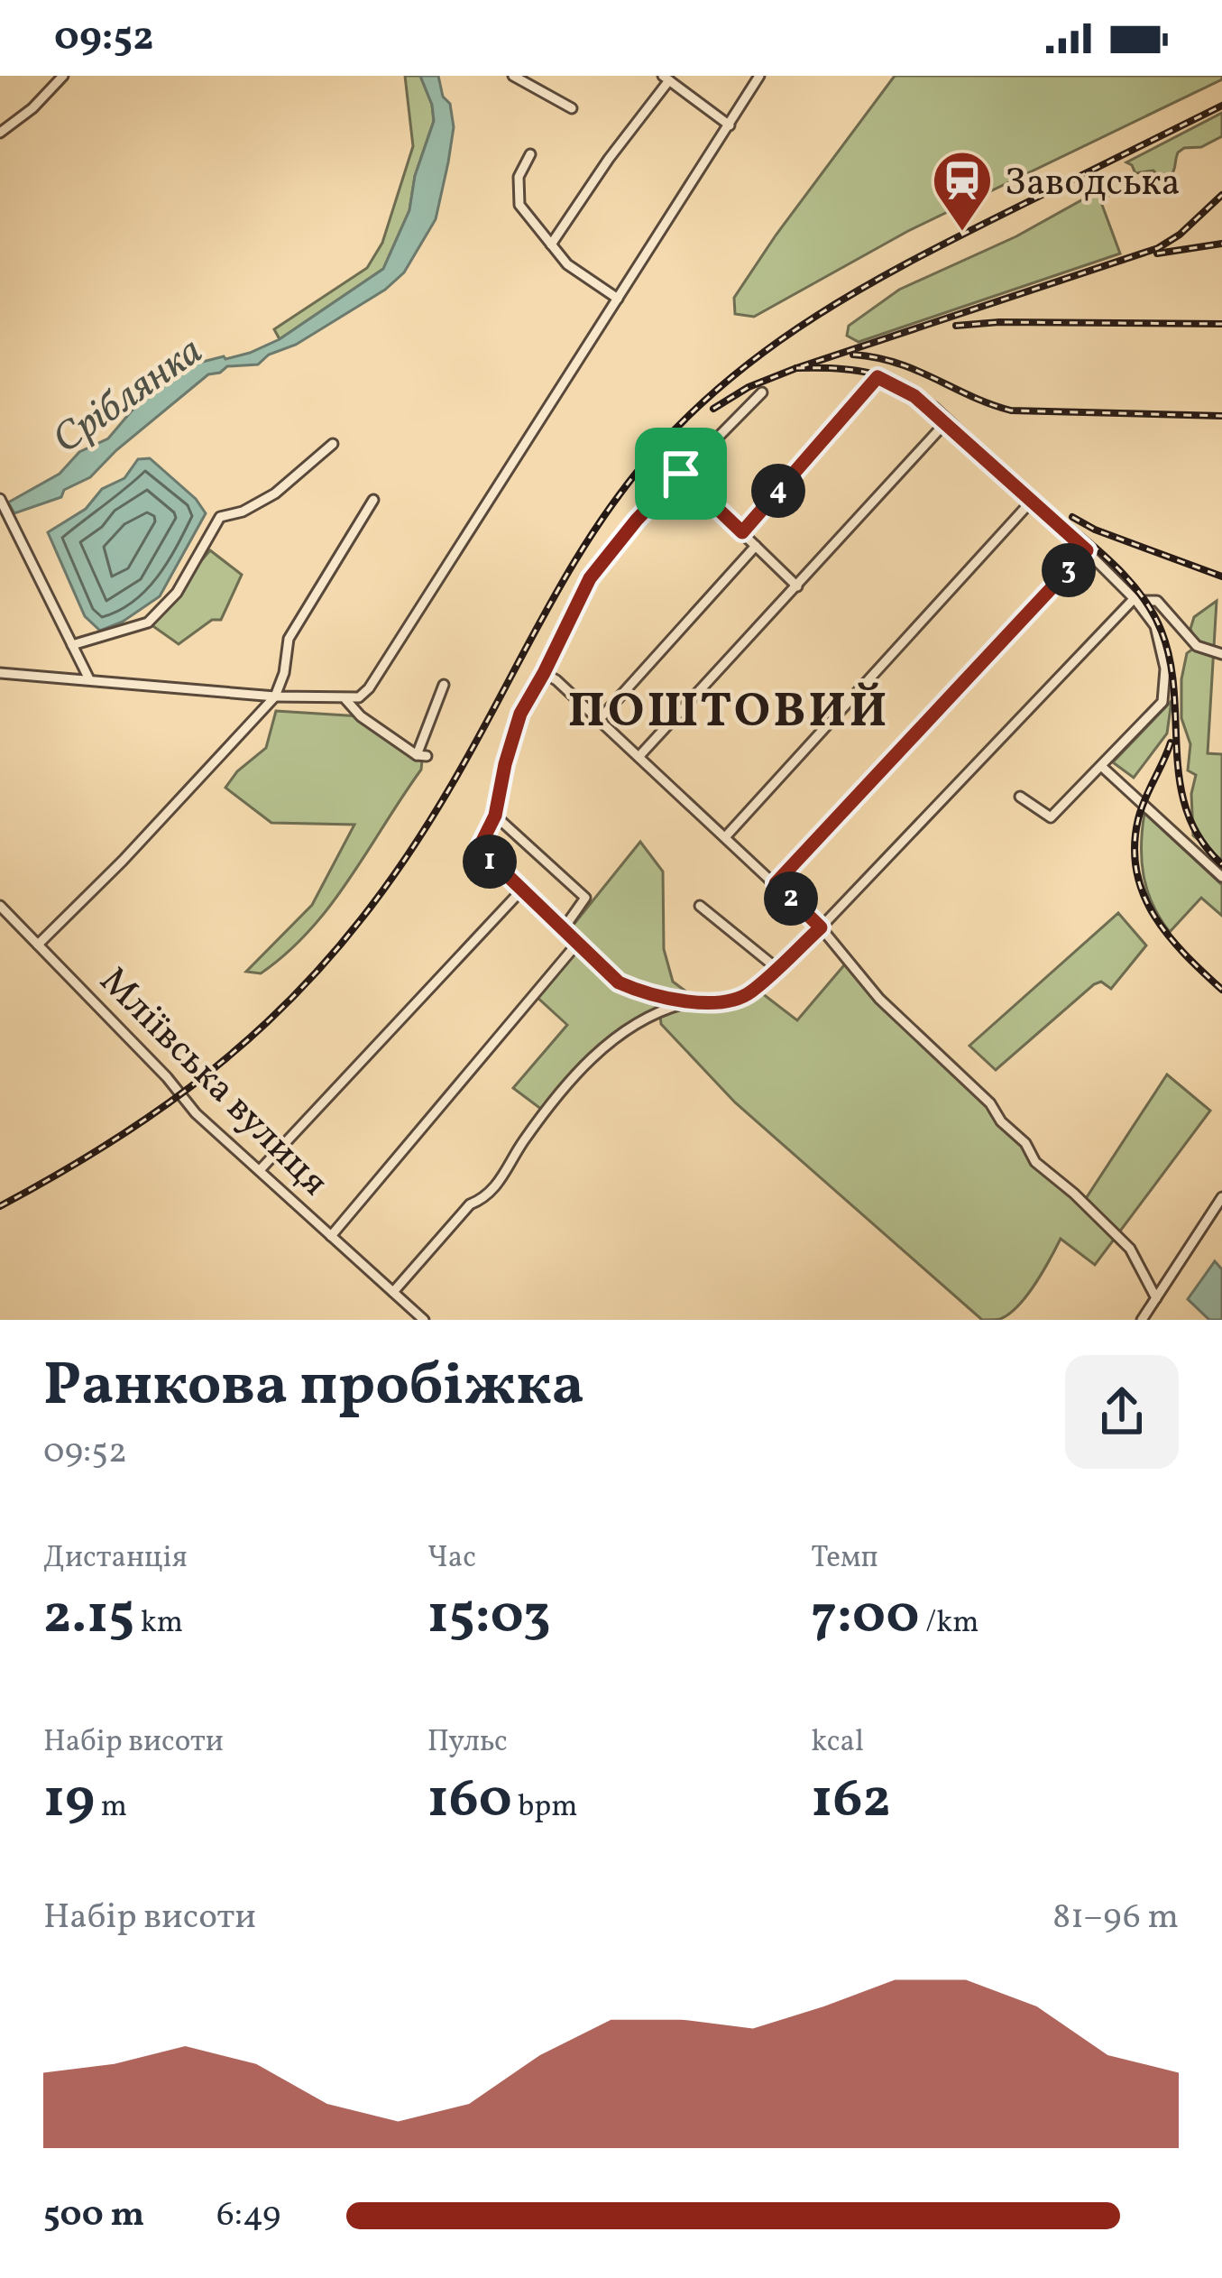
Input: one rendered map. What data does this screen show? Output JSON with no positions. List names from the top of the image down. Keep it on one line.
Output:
{"streets":{"street":["Мліївська вулиця"]},"districts":["ПОШТОВИЙ"],"water":["Сріблянка"],"places":{"station":["Заводська"]},"page":{"status":"09:52","pins":["4","3","1","2"],"heading":["Ранкова пробіжка","09:52"],"stats":[["Дистанція","2.15 km"],["Час","15:03"],["Темп","7:00 /km"],["Набір висоти","19 m"],["Пульс","160 bpm"],["kcal","162"]],"chart":["Набір висоти","81–96 m"],"list":[{"name":"500 m","note":"6:49"}]}}
